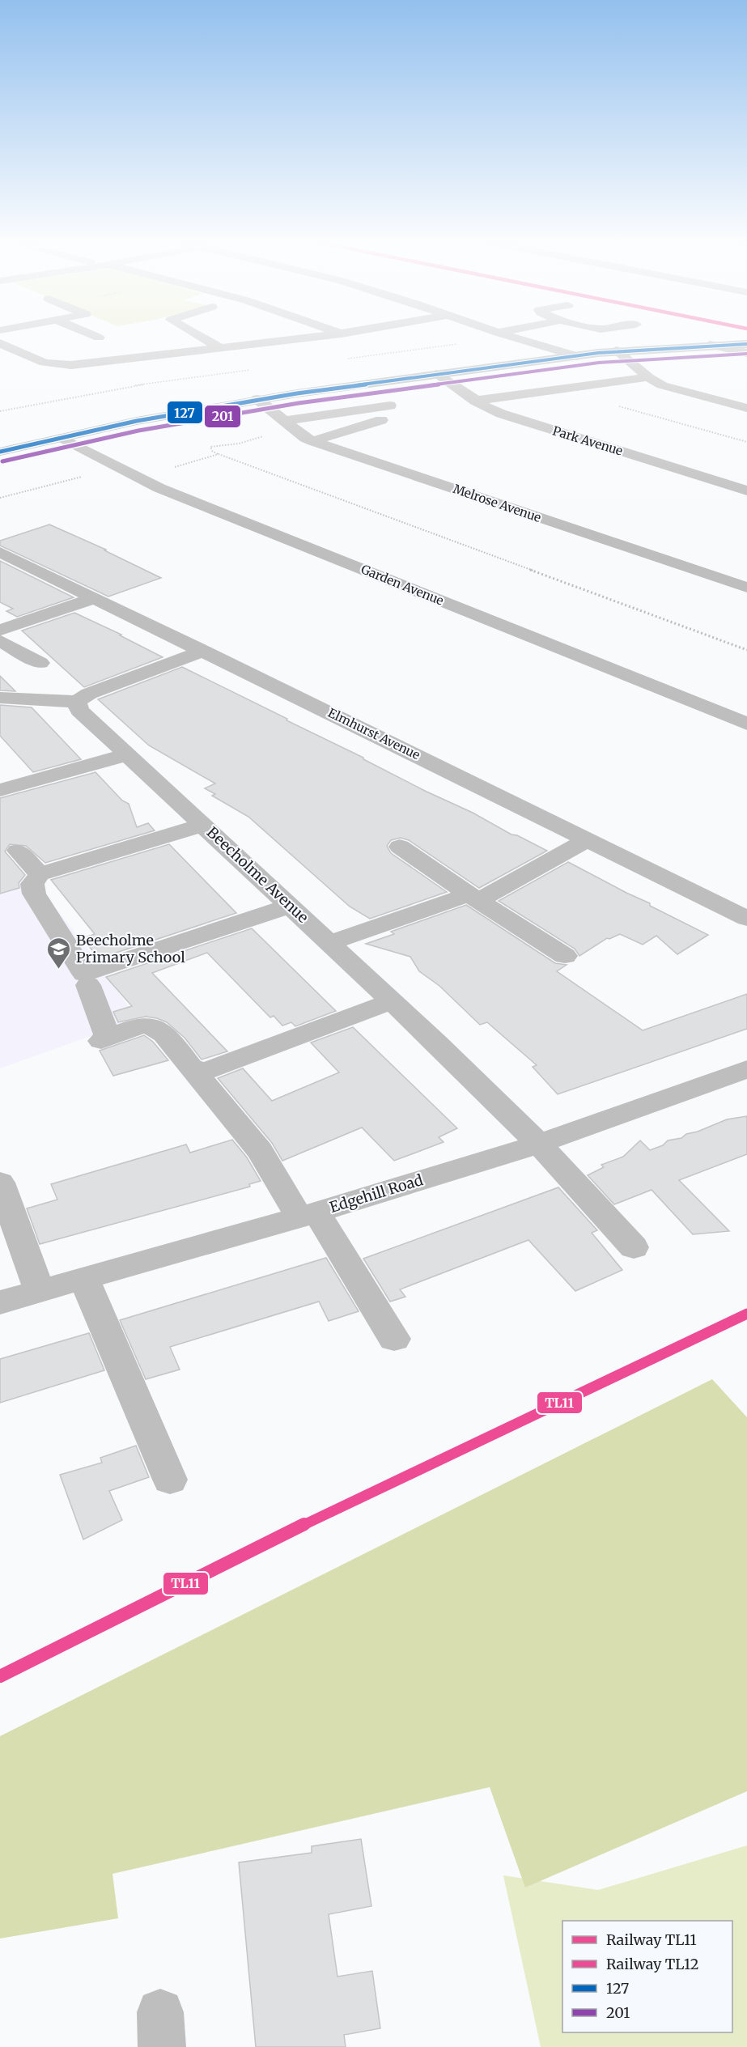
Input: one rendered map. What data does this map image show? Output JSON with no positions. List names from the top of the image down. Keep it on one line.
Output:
{"streets":{"street":["Park Avenue","Melrose Avenue","Garden Avenue","Elmhurst Avenue","Beecholme Avenue","Edgehill Road"]},"crossings":[["Beecholme Avenue","Edgehill Road"]],"places":{"school or university":["Beecholme Primary School"]},"lines":["transit line 127","transit line 201","rail line TL11"],"legend":["Railway TL11","Railway TL12","127","201"]}
